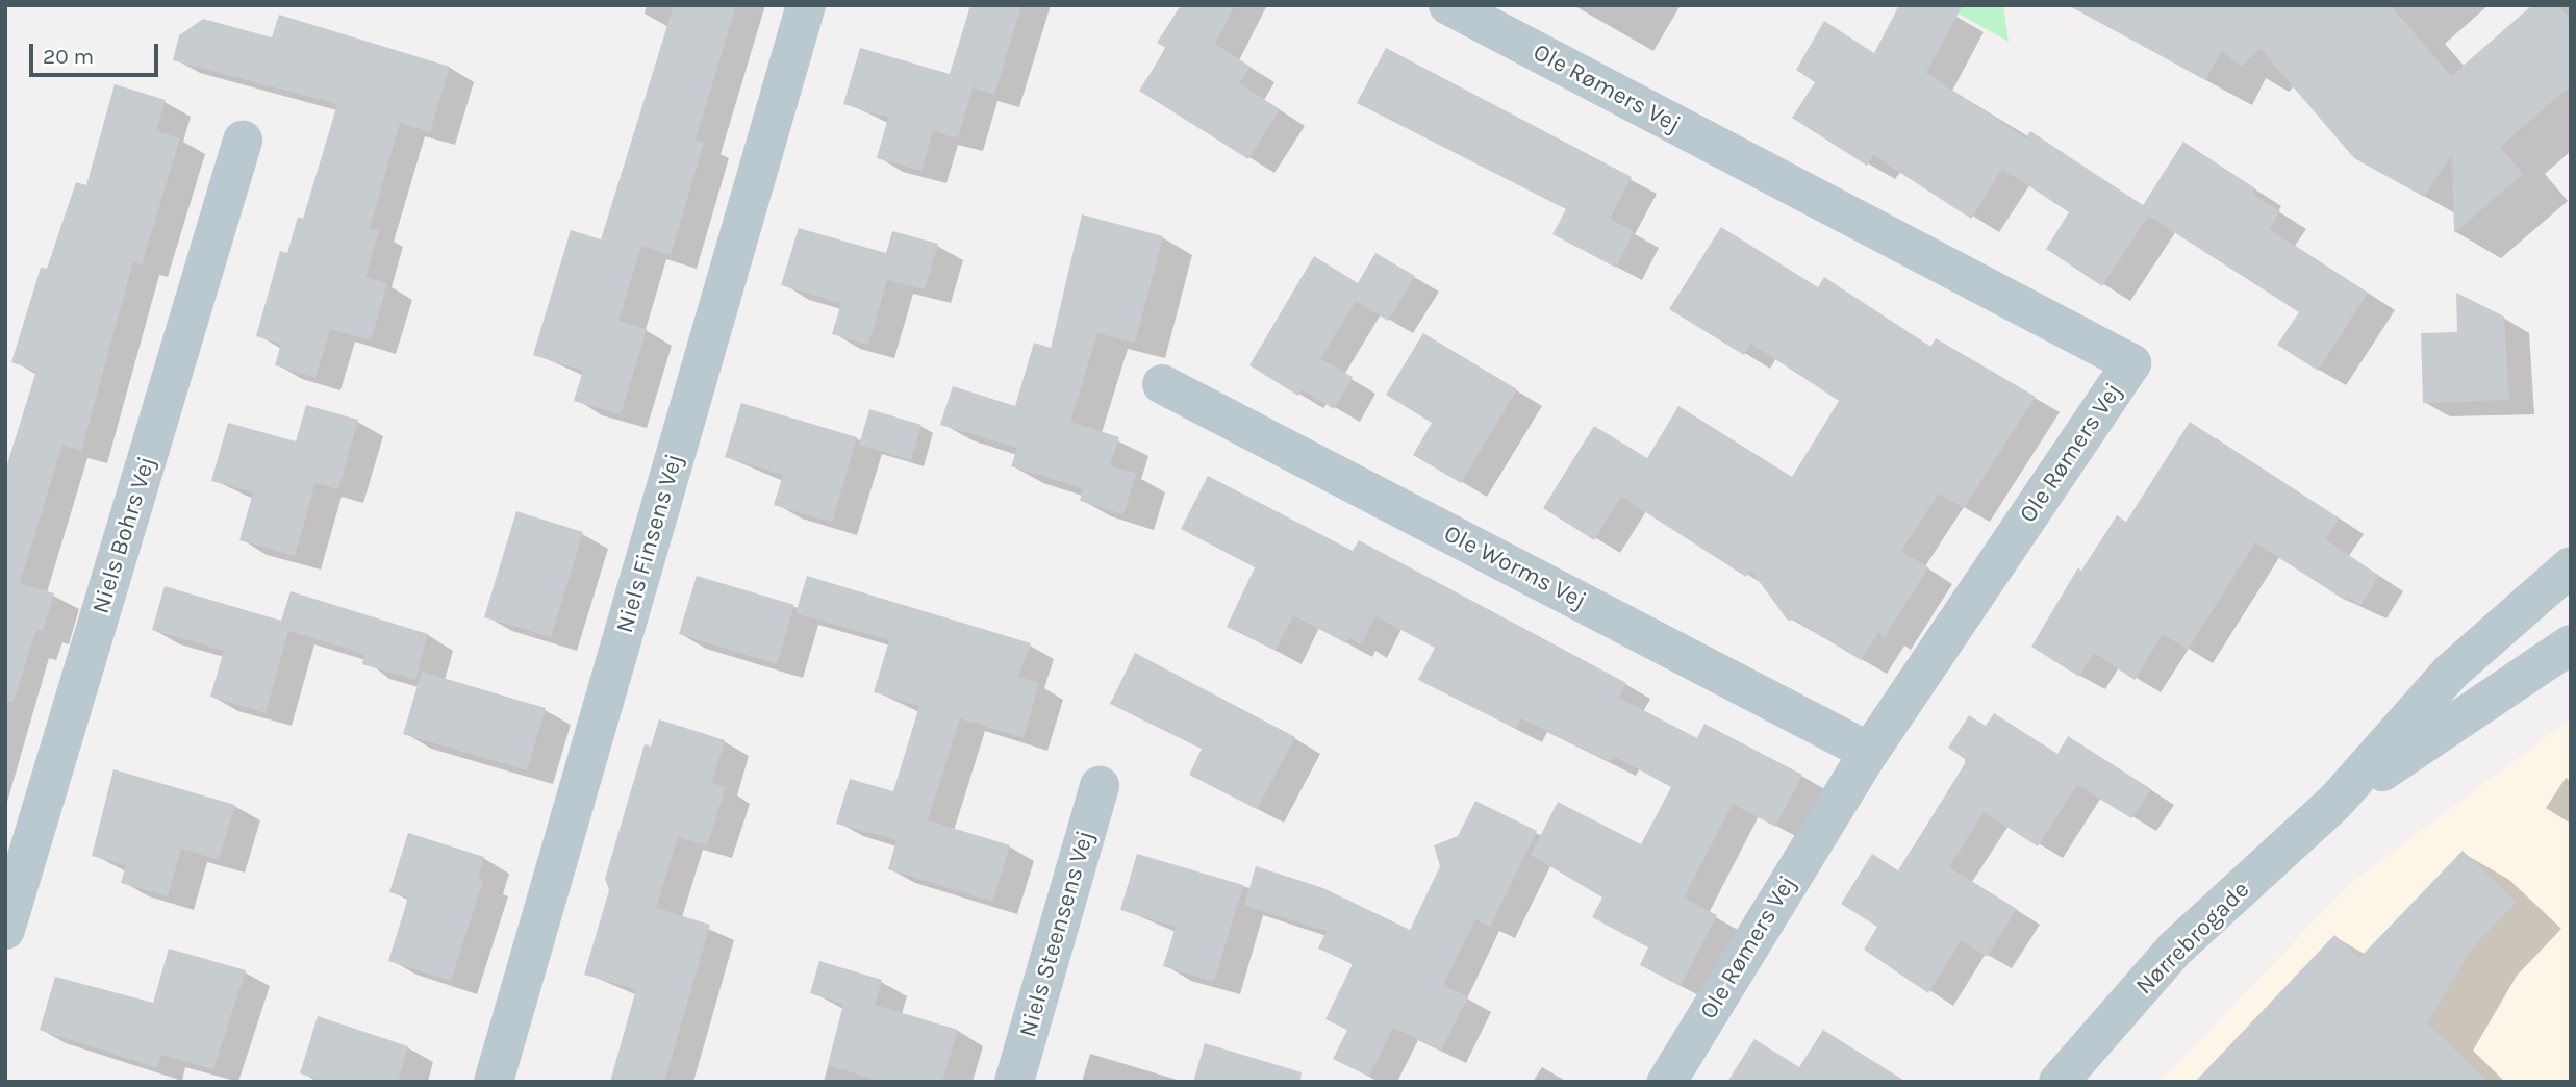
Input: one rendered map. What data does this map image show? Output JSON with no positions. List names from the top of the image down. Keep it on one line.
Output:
{"streets":{"street":["Ole Rømers Vej","Niels Bohrs Vej","Niels Finsens Vej","Ole Worms Vej","Niels Steensens Vej","Nørrebrogade"]},"crossings":[["Ole Rømers Vej","Ole Worms Vej"]],"scale_bar":"20 m"}
